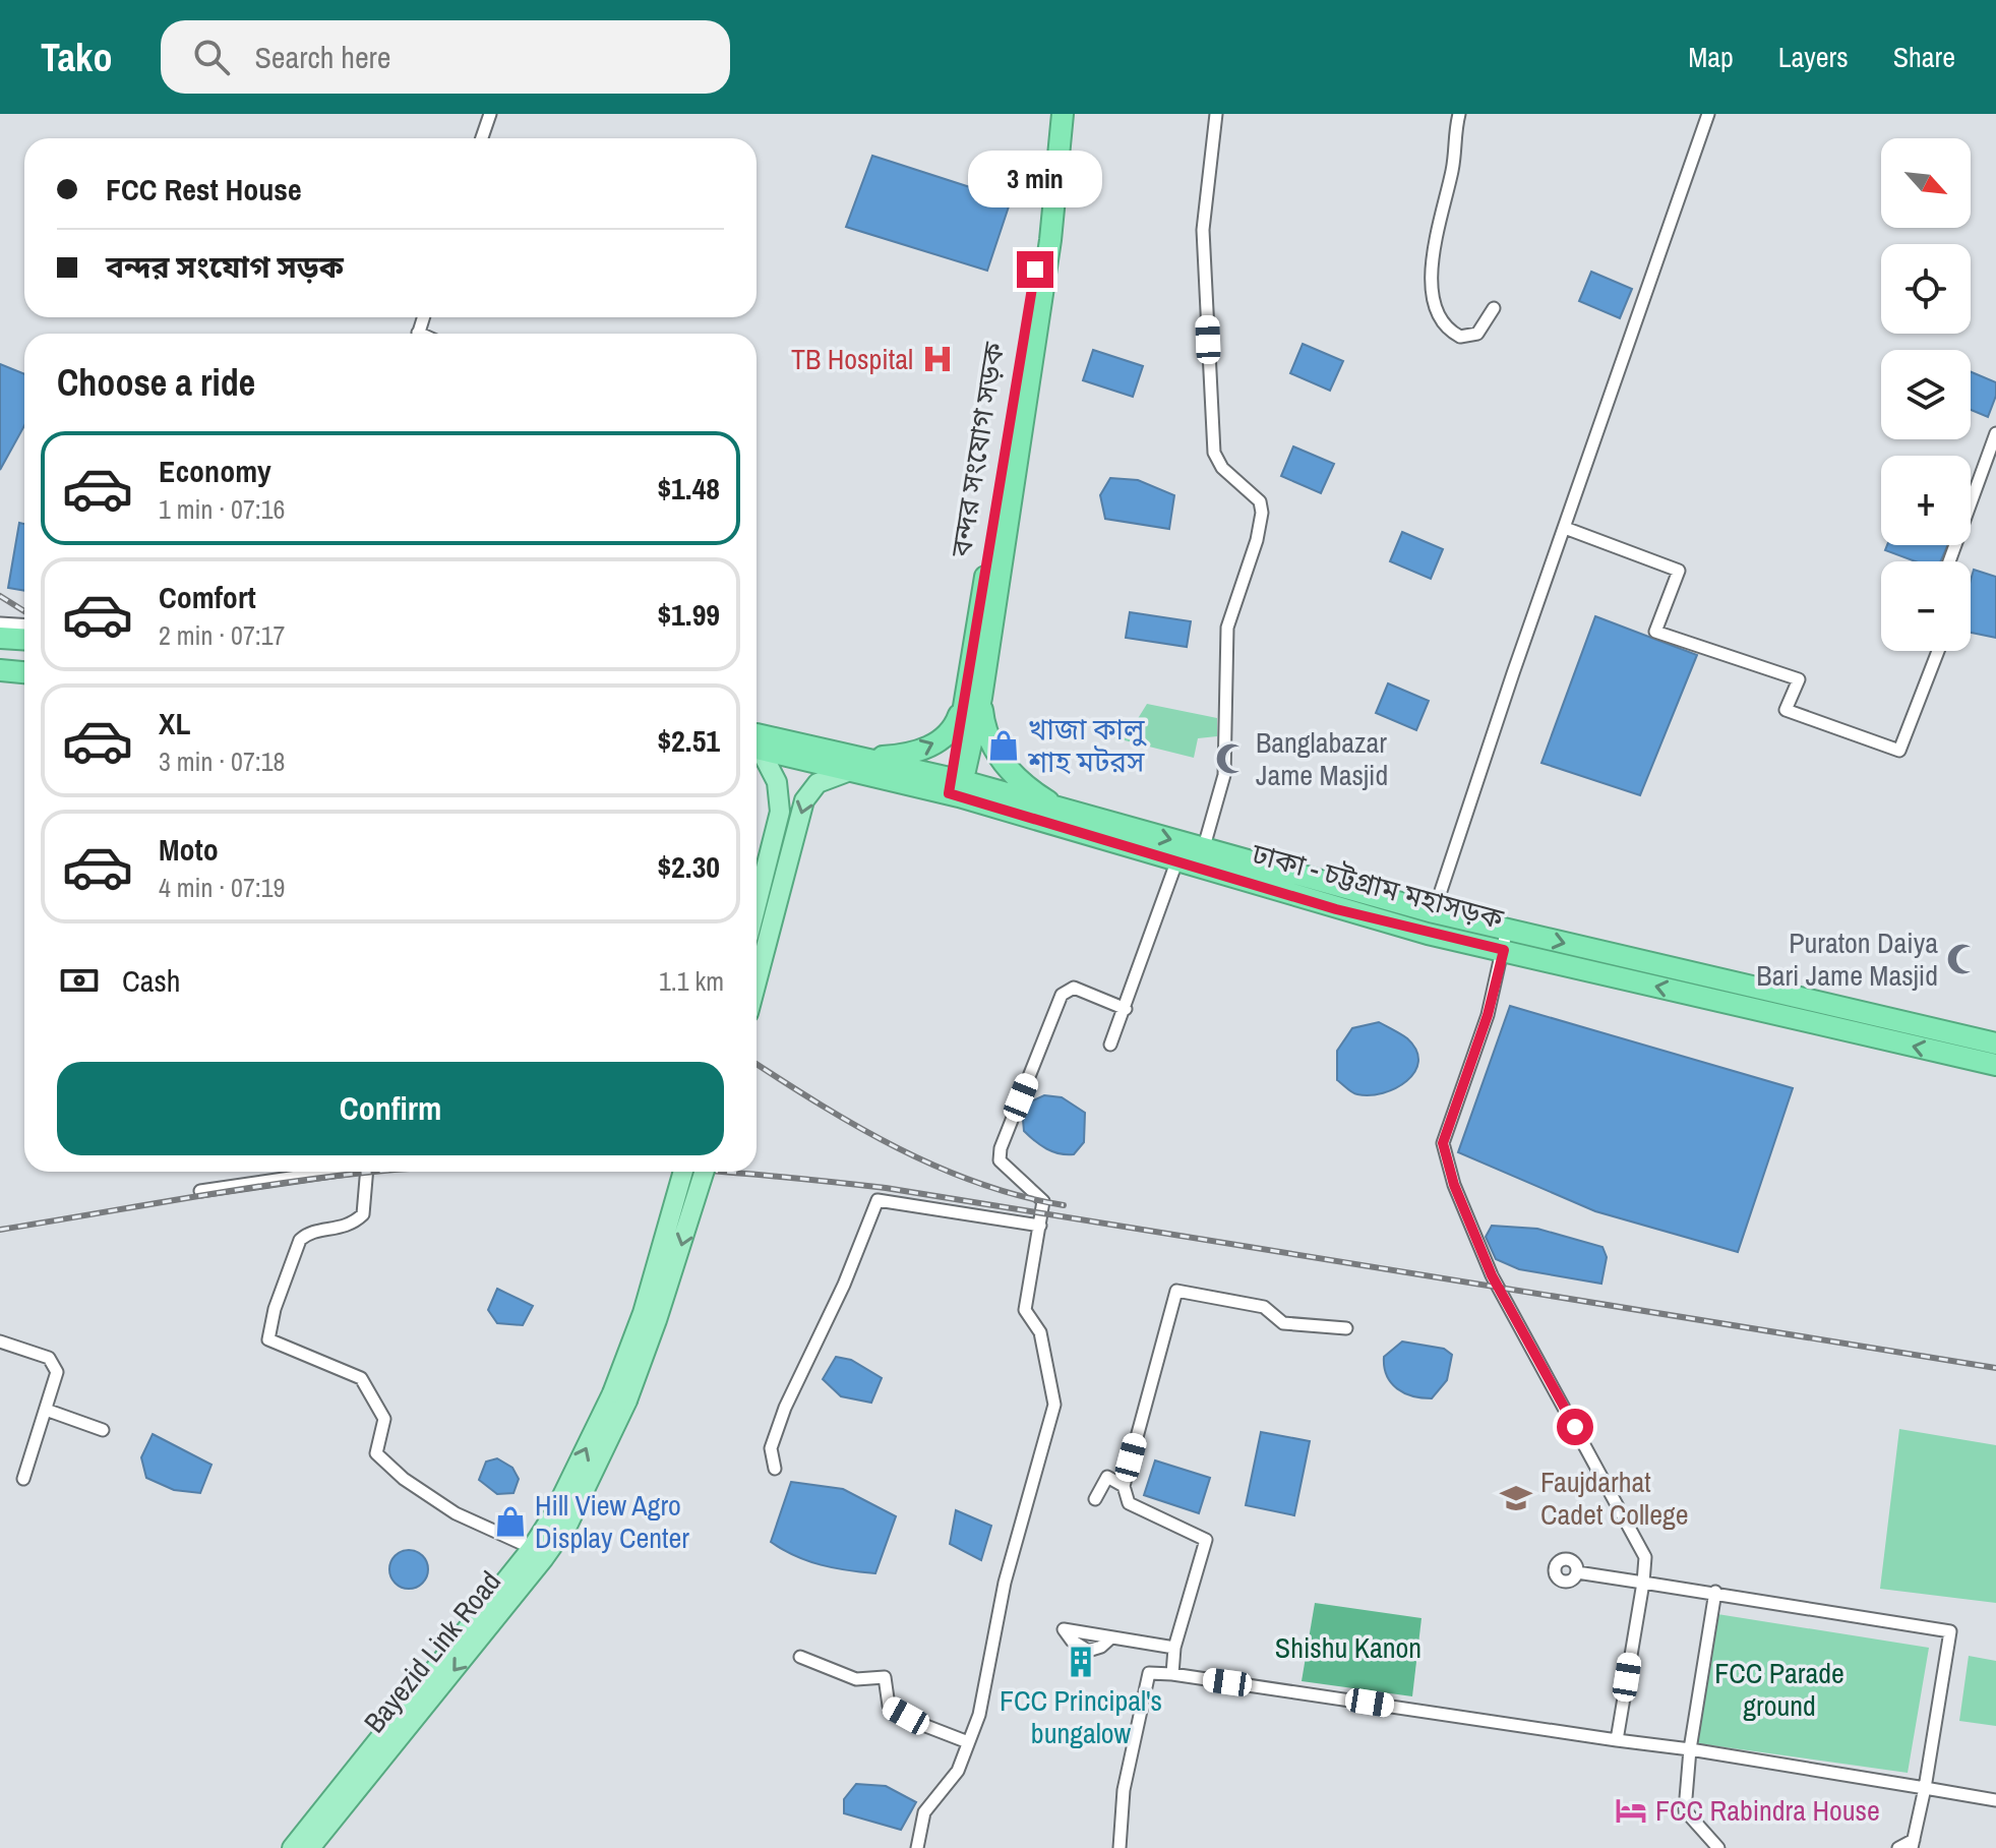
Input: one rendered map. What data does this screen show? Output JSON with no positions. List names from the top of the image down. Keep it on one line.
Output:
{"streets":{"highway":["বন্দর সংযোগ সড়ক","ঢাকা - চট্টগ্রাম মহাসড়ক"],"main road":["Bayezid Link Road"]},"crossings":[["বন্দর সংযোগ সড়ক","ঢাকা - চট্টগ্রাম মহাসড়ক"]],"parks":["Shishu Kanon","FCC Parade ground"],"places":{"hospital":["TB Hospital"],"shop":["খাজা কালু শাহ মটরস","Hill View Agro Display Center"],"mosque":["Banglabazar Jame Masjid","Puraton Daiya Bari Jame Masjid"],"school or university":["Faujdarhat Cadet College"],"building":["FCC Principal's bungalow"],"hotel":["FCC Rabindra House"]},"north":"bottom right","page":{"header":"Tako","search":"Search here","nav":["Map","Layers","Share"],"map_buttons":["+","−"],"banner":["FCC Rest House","বন্দর সংযোগ সড়ক"],"bubble":"3 min","heading":"Choose a ride","list":[{"name":"Economy","note":"1 min · 07:16","value":"$1.48"},{"name":"Comfort","note":"2 min · 07:17","value":"$1.99"},{"name":"XL","note":"3 min · 07:18","value":"$2.51"},{"name":"Moto","note":"4 min · 07:19","value":"$2.30"}],"pay":["Cash","1.1 km"],"buttons":"Confirm"}}
